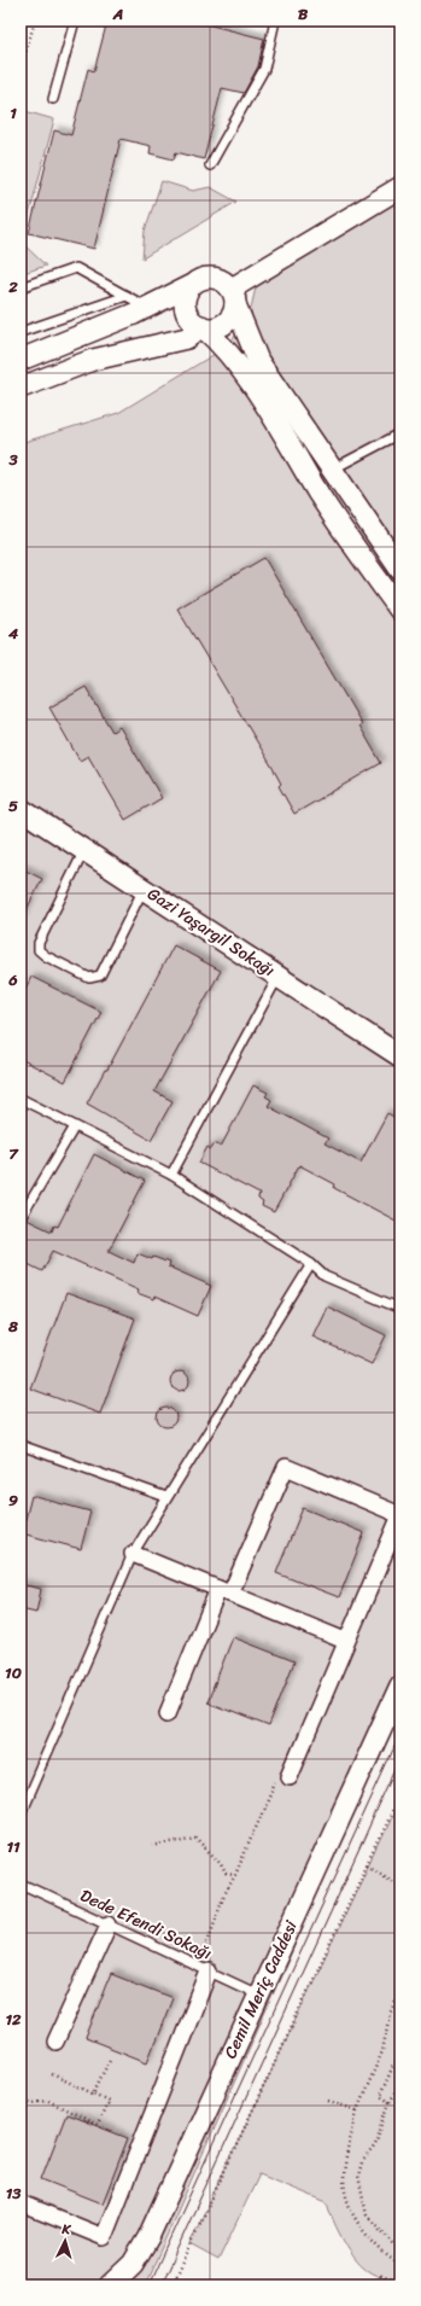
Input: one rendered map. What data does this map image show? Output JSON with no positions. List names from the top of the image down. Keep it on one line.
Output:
{"streets":{"street":["Gazi Yaşargil Sokağı","Cemil Meriç Caddesi"],"lane":["Dede Efendi Sokağı"]},"crossings":[["Dede Efendi Sokağı","Cemil Meriç Caddesi"]],"north":"top","grid":{"columns":["A","B"],"rows":["1","2","3","4","5","6","7","8","9","10","11","12","13"]}}
